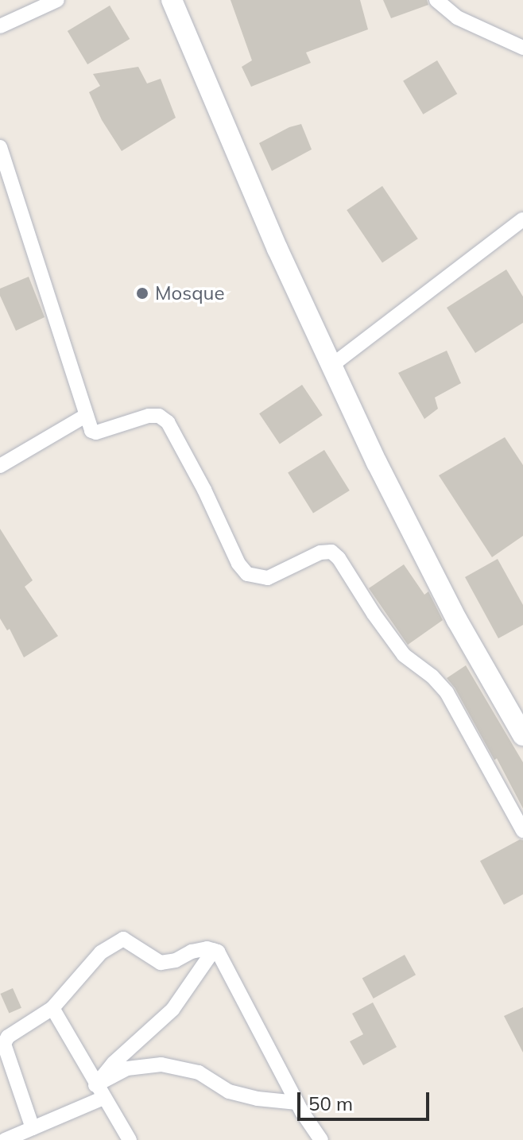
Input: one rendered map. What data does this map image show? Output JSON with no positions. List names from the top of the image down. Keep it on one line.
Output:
{"places":["Mosque"],"scale_bar":"50 m"}
